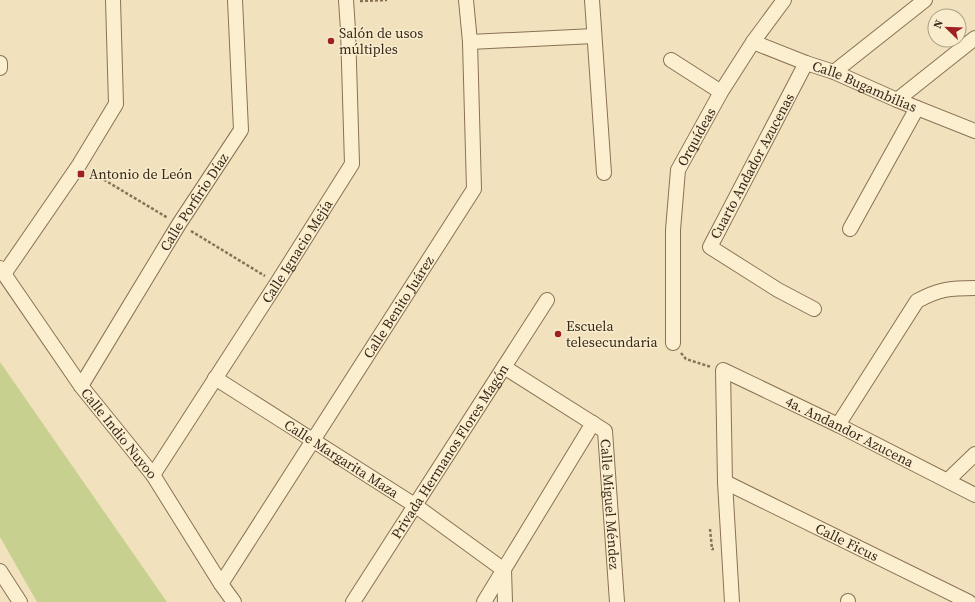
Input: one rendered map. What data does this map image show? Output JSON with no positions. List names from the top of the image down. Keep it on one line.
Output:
{"streets":{"street":["Calle Bugambilias","Orquídeas","Cuarto Andador Azucenas","Calle Porfirio Díaz","Calle Ignacio Mejía","Calle Benito Juárez","4a. Andandor Azucena","Calle Indio Nuyoo","Privada Hermanos Flores Magón","Calle Margarita Maza","Calle Miguel Méndez","Calle Ficus"]},"crossings":[["Calle Bugambilias","Orquídeas"],["Calle Bugambilias","Cuarto Andador Azucenas"],["Calle Porfirio Díaz","Calle Indio Nuyoo"],["Calle Ignacio Mejía","Calle Indio Nuyoo"],["Calle Ignacio Mejía","Calle Margarita Maza"],["Calle Benito Juárez","Calle Indio Nuyoo"],["Calle Benito Juárez","Calle Margarita Maza"],["Privada Hermanos Flores Magón","Calle Margarita Maza"],["Privada Hermanos Flores Magón","Calle Miguel Méndez"]],"places":{"other":["Salón de usos múltiples","Escuela telesecundaria"],"transit":["Antonio de León"]},"north":"top left"}
